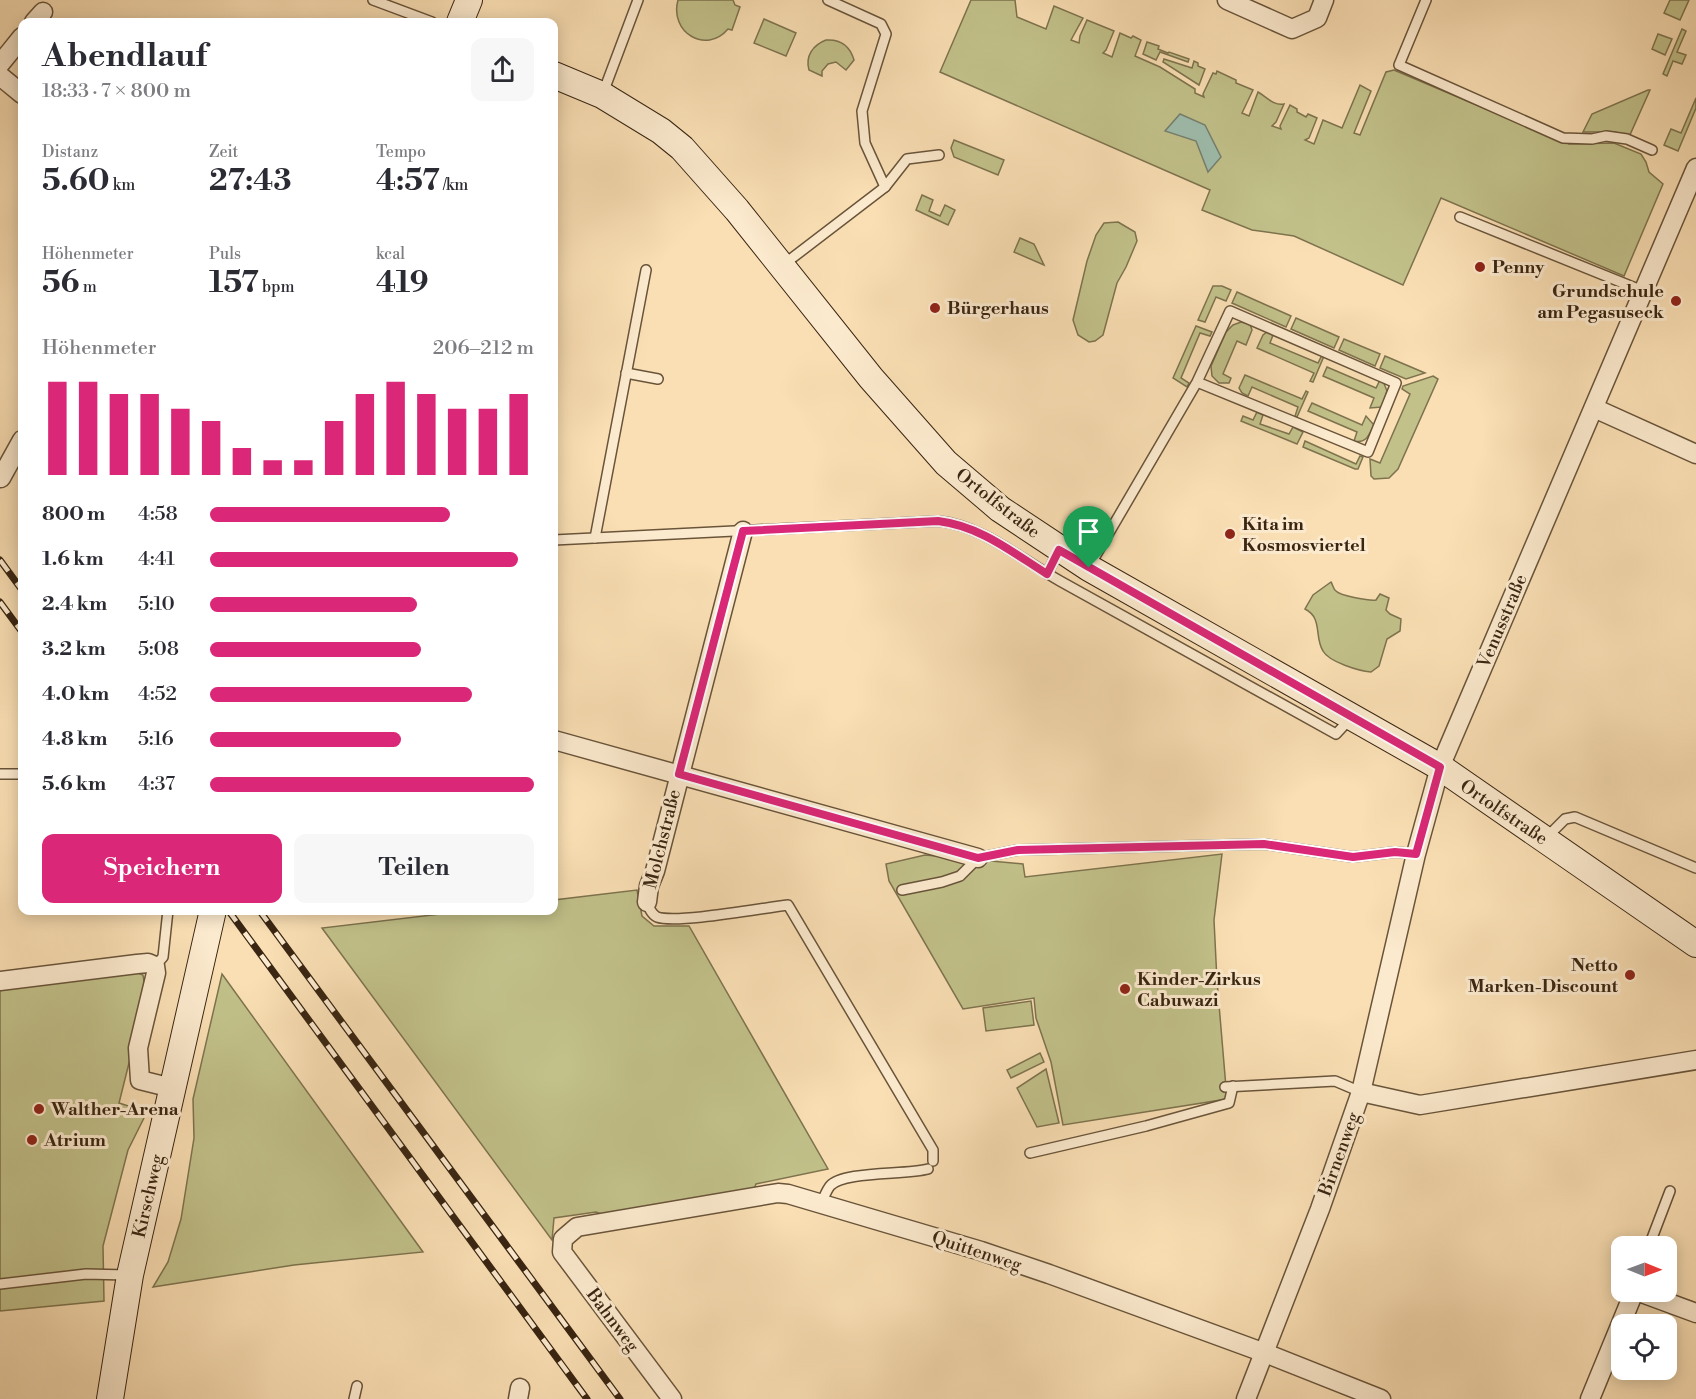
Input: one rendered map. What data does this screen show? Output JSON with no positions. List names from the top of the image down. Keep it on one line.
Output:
{"streets":{"street":["Ortolfstraße","Venusstraße","Molchstraße","Birnenweg","Kirschweg","Quittenweg","Bahnweg"]},"crossings":[["Ortolfstraße","Venusstraße"],["Venusstraße","Birnenweg"],["Birnenweg","Quittenweg"],["Quittenweg","Bahnweg"]],"places":["Penny","Grundschule am Pegasuseck","Bürgerhaus","Kita im Kosmosviertel","Netto Marken-Discount","Kinder-Zirkus Cabuwazi","Walther-Arena","Atrium"],"north":"right","page":{"heading":["Abendlauf","18:33 · 7 × 800 m"],"stats":[["Distanz","5.60 km"],["Zeit","27:43"],["Tempo","4:57 /km"],["Höhenmeter","56 m"],["Puls","157 bpm"],["kcal","419"]],"chart":["Höhenmeter","206–212 m"],"list":[{"name":"800 m","note":"4:58"},{"name":"1.6 km","note":"4:41"},{"name":"2.4 km","note":"5:10"},{"name":"3.2 km","note":"5:08"},{"name":"4.0 km","note":"4:52"},{"name":"4.8 km","note":"5:16"},{"name":"5.6 km","note":"4:37"}],"buttons":["Speichern","Teilen"]}}
